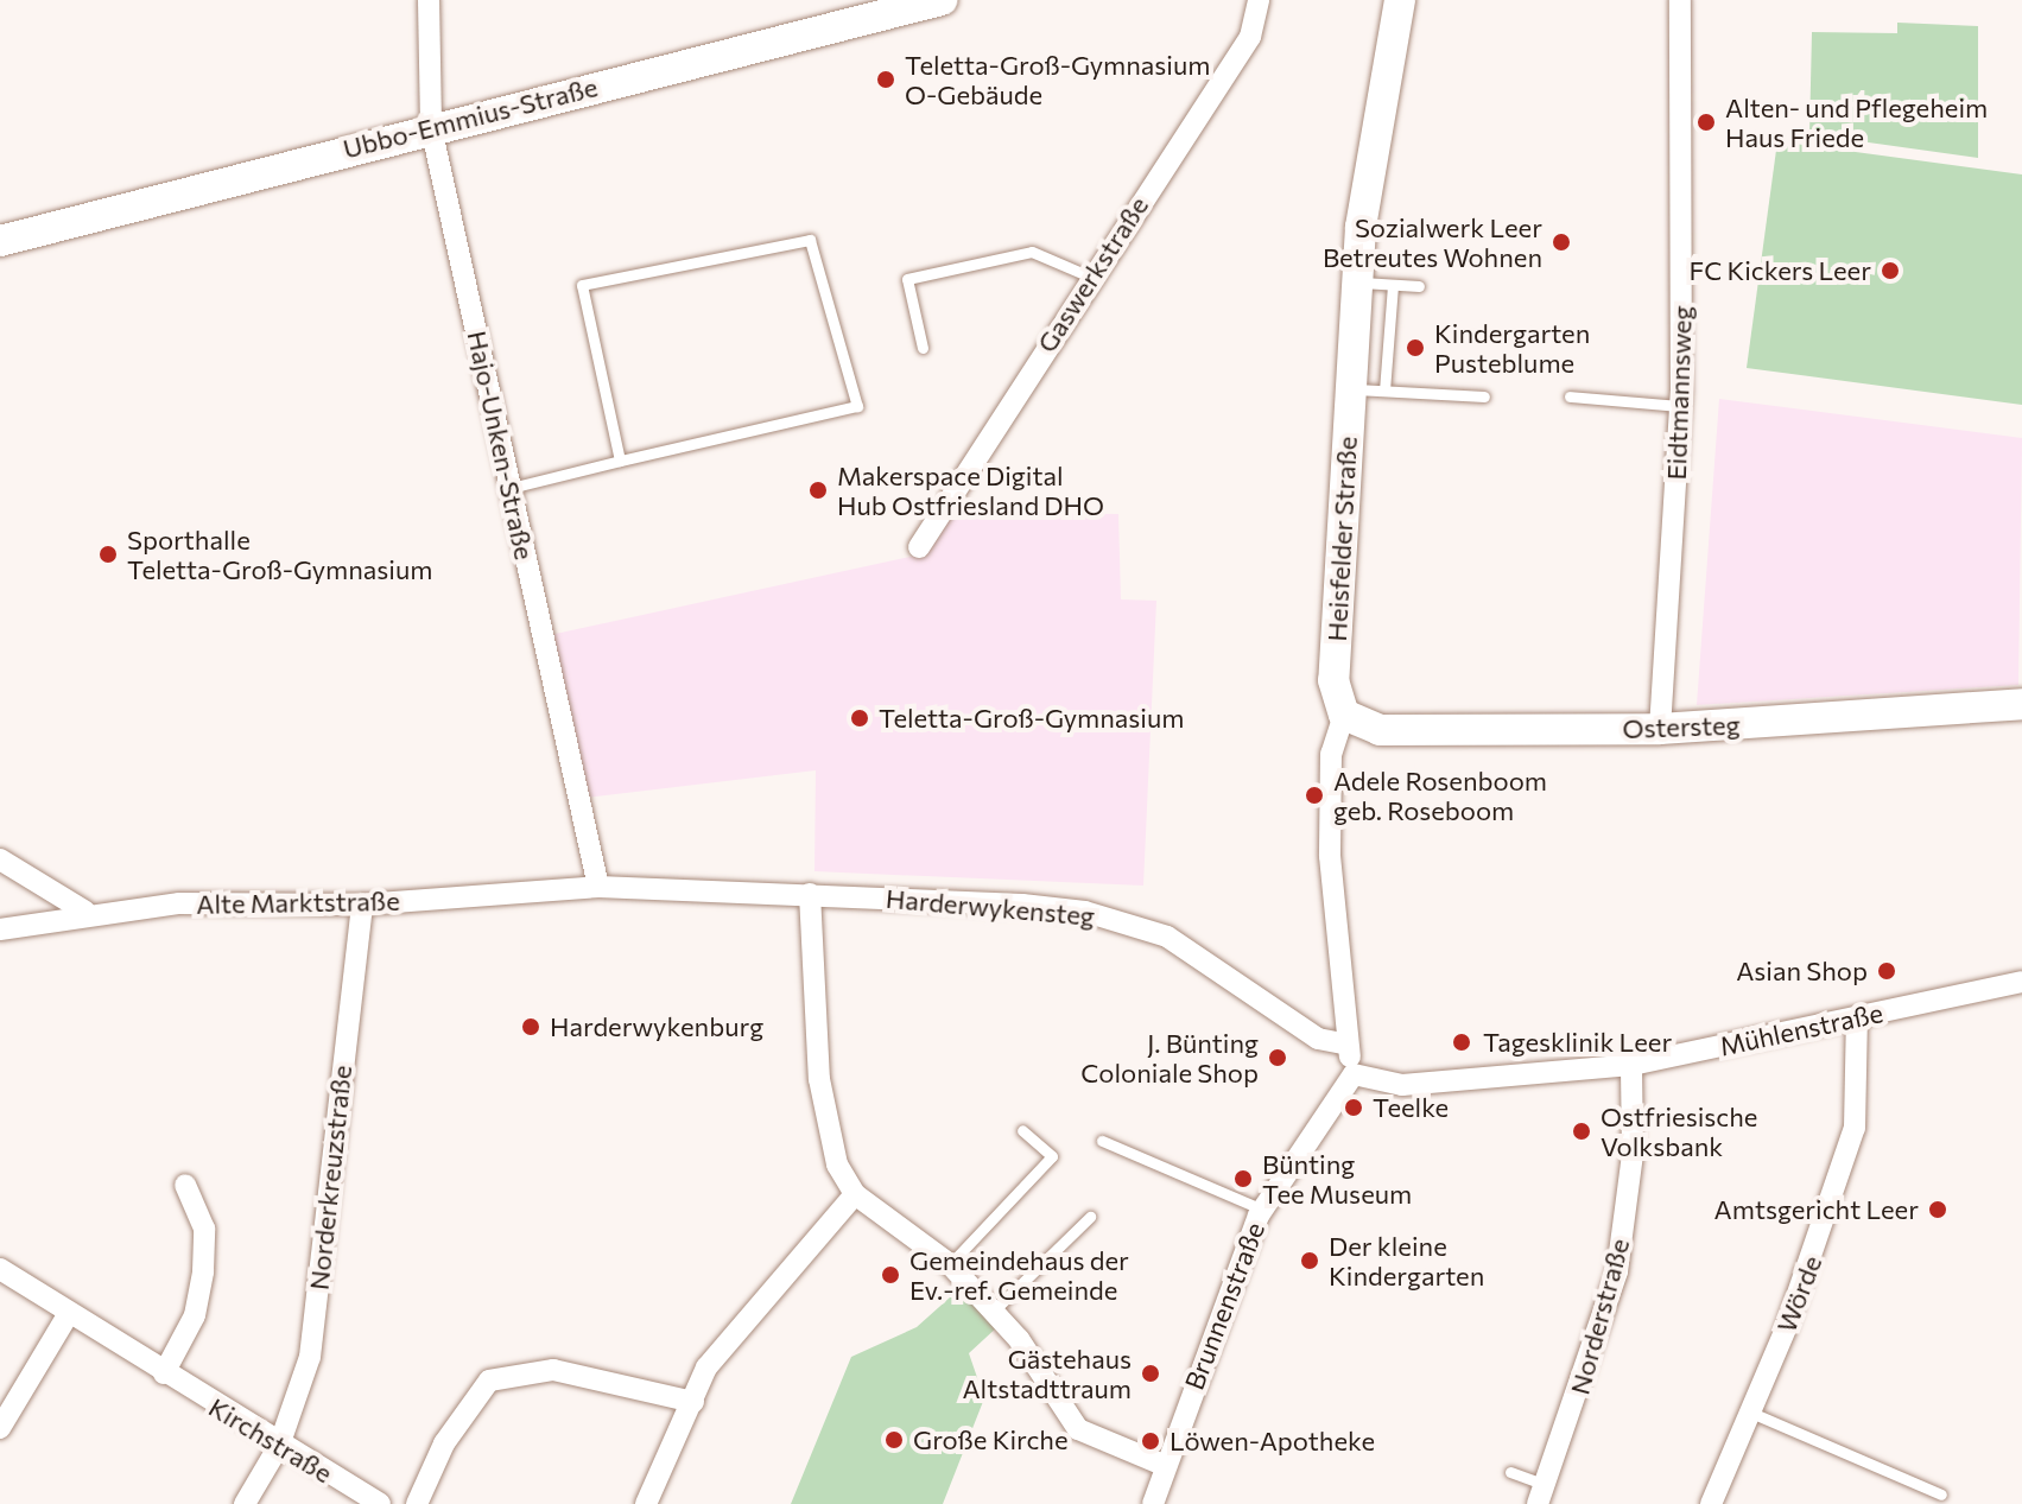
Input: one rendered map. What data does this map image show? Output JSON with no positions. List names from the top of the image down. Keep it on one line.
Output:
{"streets":{"main road":["Ubbo-Emmius-Straße","Heisfelder Straße","Ostersteg"],"street":["Gaswerkstraße","Eidtmannsweg","Hajo-Unken-Straße","Alte Marktstraße","Harderwykensteg","Mühlenstraße","Norderkreuzstraße","Wörde","Brunnenstraße","Norderstraße","Kirchstraße"]},"crossings":[["Ubbo-Emmius-Straße","Hajo-Unken-Straße"],["Eidtmannsweg","Ostersteg"],["Hajo-Unken-Straße","Alte Marktstraße"],["Hajo-Unken-Straße","Harderwykensteg"],["Heisfelder Straße","Ostersteg"],["Heisfelder Straße","Harderwykensteg"],["Heisfelder Straße","Mühlenstraße"],["Heisfelder Straße","Brunnenstraße"],["Alte Marktstraße","Harderwykensteg"],["Alte Marktstraße","Norderkreuzstraße"],["Mühlenstraße","Wörde"],["Mühlenstraße","Brunnenstraße"],["Mühlenstraße","Norderstraße"],["Norderkreuzstraße","Kirchstraße"]],"places":["Teletta-Groß-Gymnasium O-Gebäude","Alten- und Pflegeheim Haus Friede","Sozialwerk Leer Betreutes Wohnen","FC Kickers Leer","Kindergarten Pusteblume","Makerspace Digital Hub Ostfriesland DHO","Sporthalle Teletta-Groß-Gymnasium","Teletta-Groß-Gymnasium","Adele Rosenboom geb. Roseboom","Asian Shop","Harderwykenburg","Tagesklinik Leer","J. Bünting Coloniale Shop","Teelke","Ostfriesische Volksbank","Bünting Tee Museum","Amtsgericht Leer","Der kleine Kindergarten","Gemeindehaus der Ev.-ref. Gemeinde","Gästehaus Altstadttraum","Große Kirche","Löwen-Apotheke"]}
